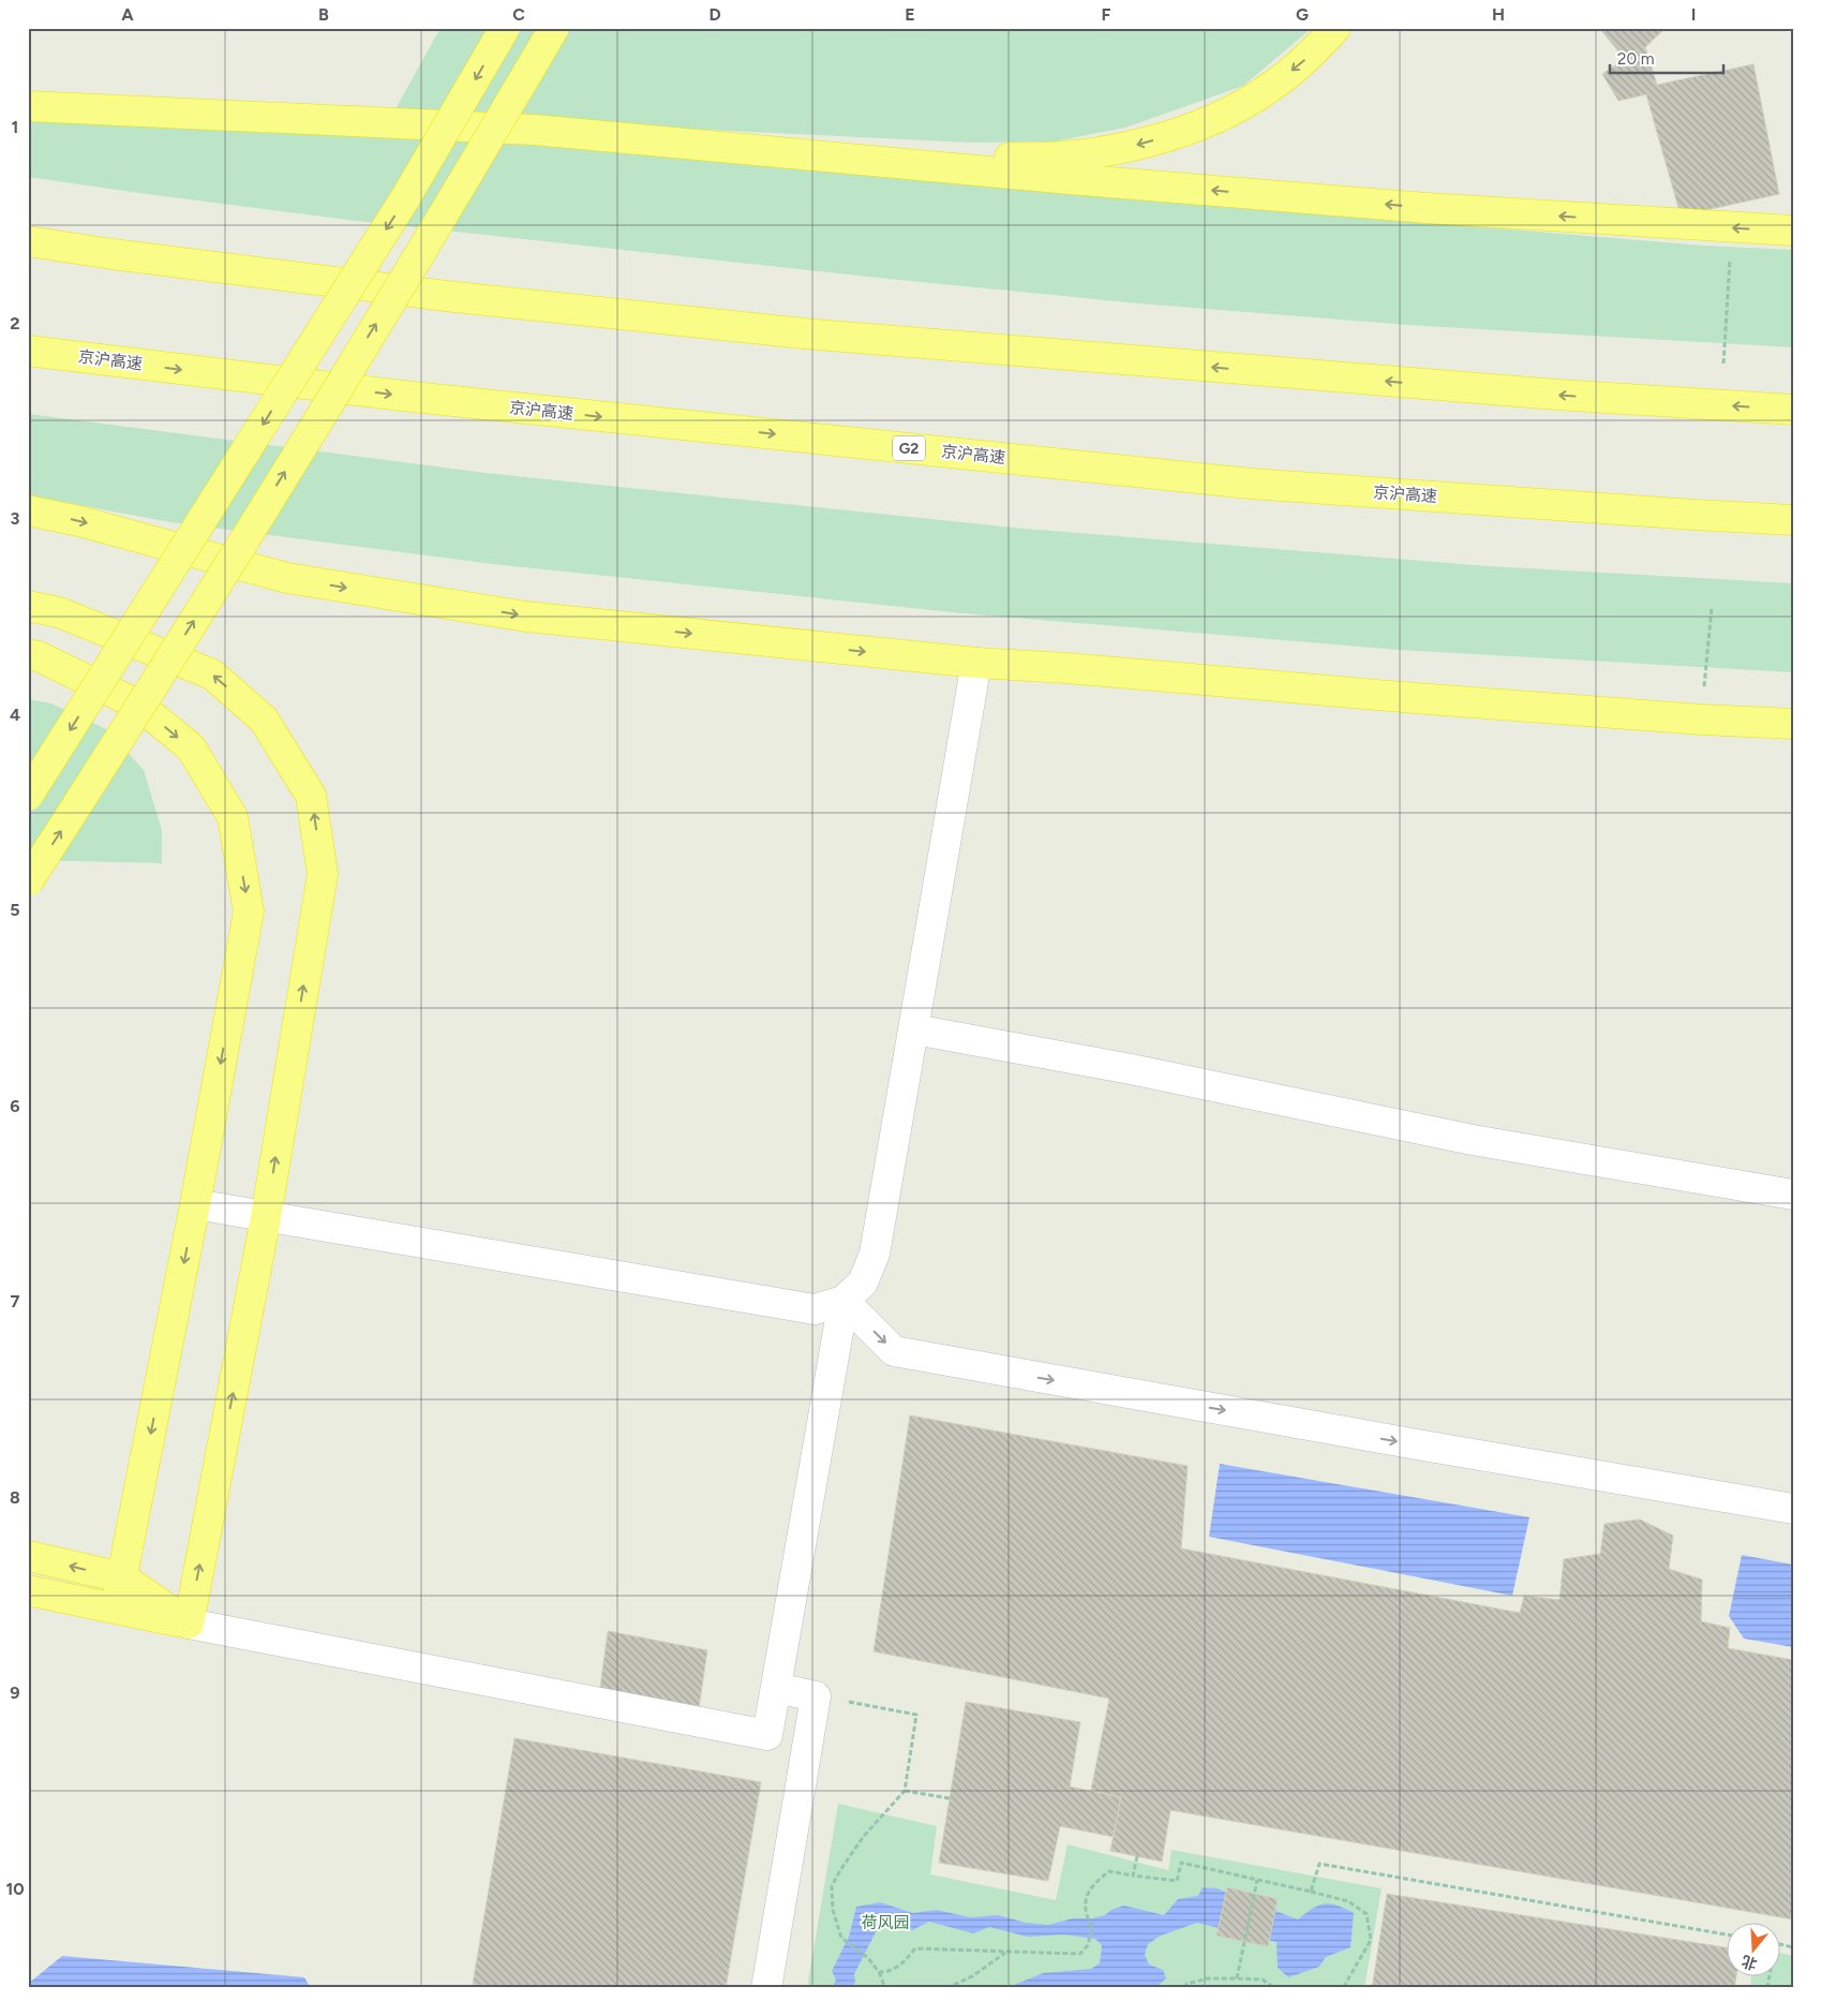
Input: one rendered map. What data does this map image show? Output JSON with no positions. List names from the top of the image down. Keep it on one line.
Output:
{"streets":{"highway":["京沪高速","G2"]},"parks":["荷风园"],"scale_bar":"20 m","north":"bottom","grid":{"columns":["A","B","C","D","E","F","G","H","I"],"rows":["1","2","3","4","5","6","7","8","9","10"]}}
